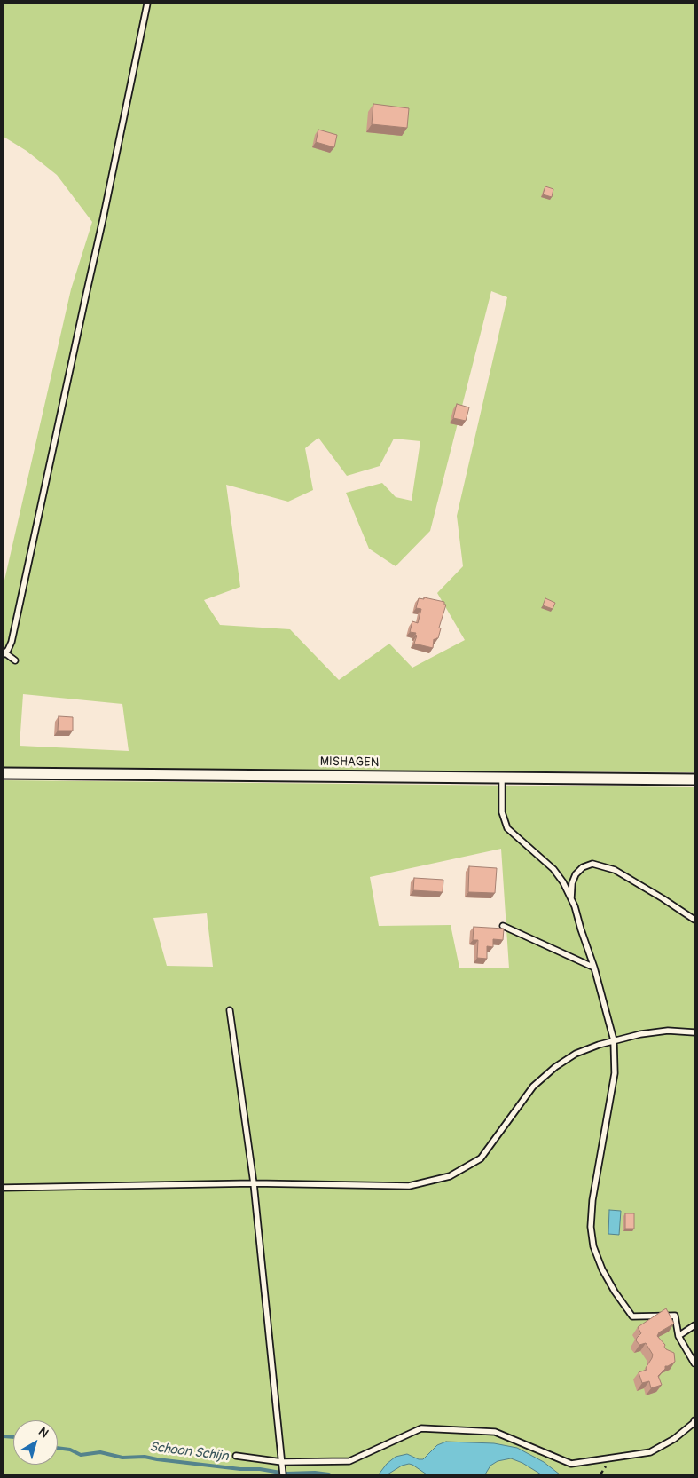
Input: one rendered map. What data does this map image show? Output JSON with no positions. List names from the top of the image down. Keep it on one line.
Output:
{"streets":{"street":["MISHAGEN"]},"water":["Schoon Schijn"],"north":"top right"}
